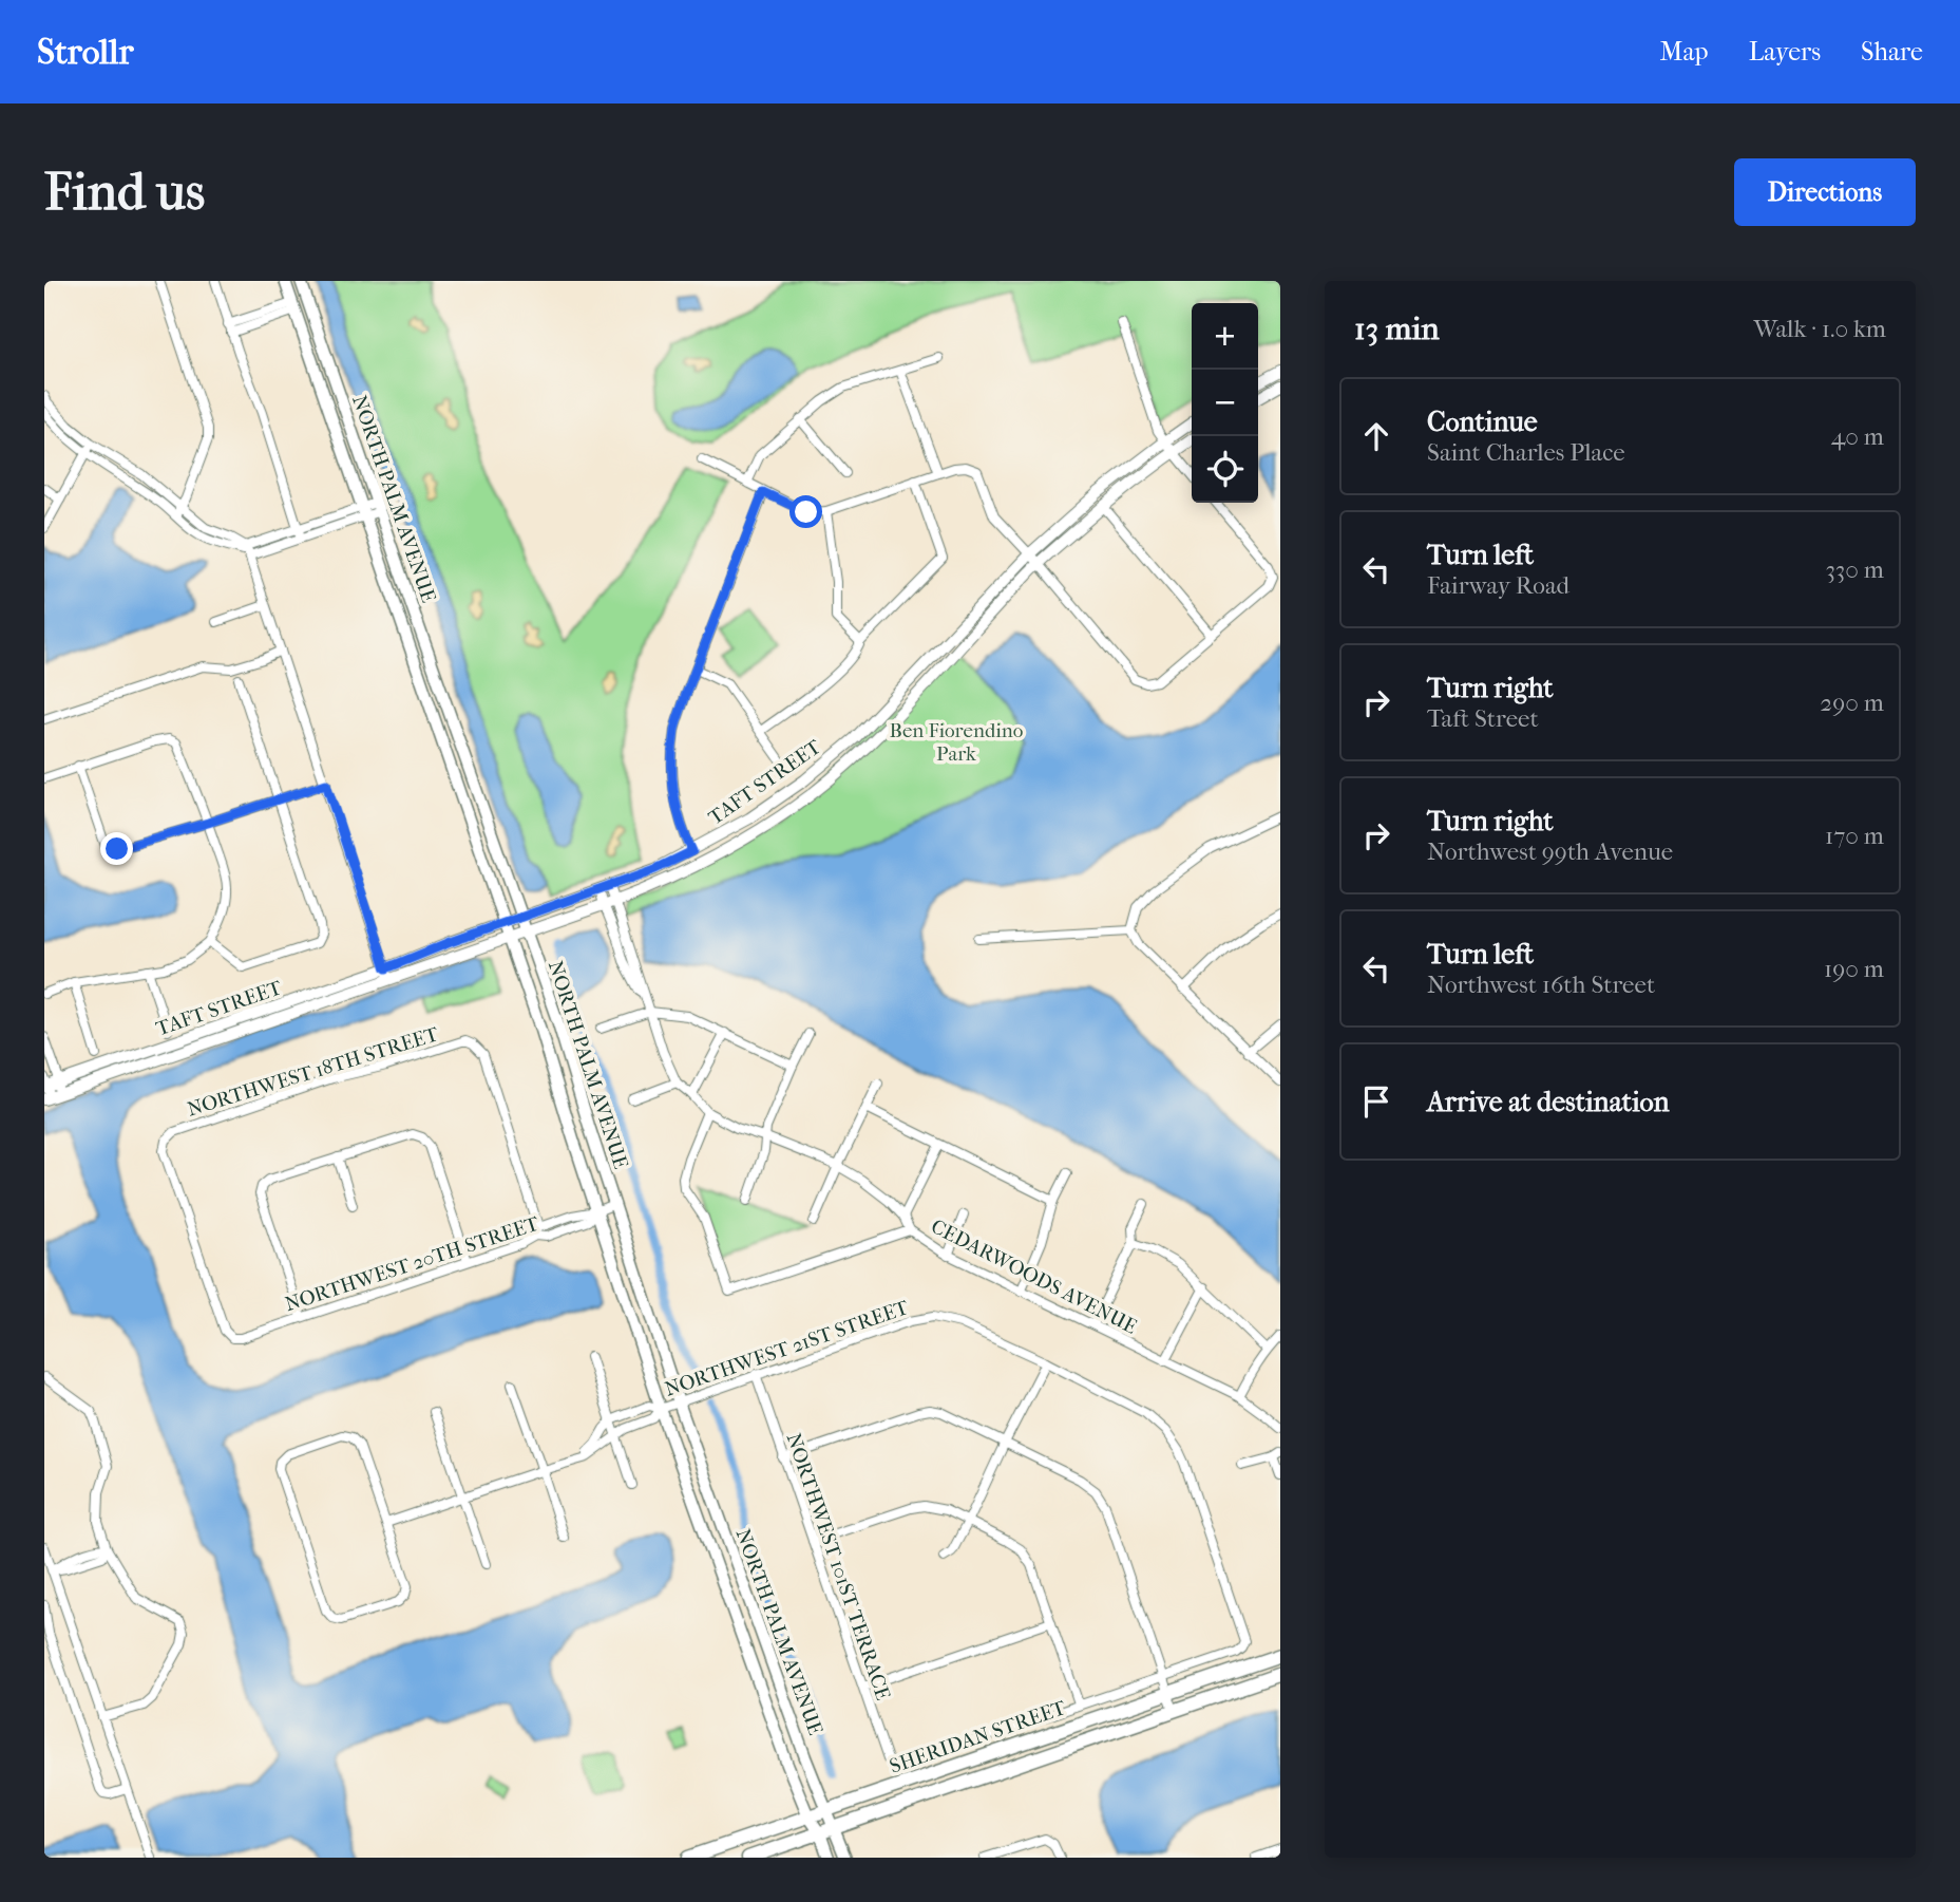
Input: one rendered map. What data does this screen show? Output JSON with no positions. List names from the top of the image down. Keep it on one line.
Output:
{"streets":{"main road":["NORTH PALM AVENUE","SHERIDAN STREET"],"street":["TAFT STREET","NORTHWEST 18TH STREET","NORTHWEST 20TH STREET","CEDARWOODS AVENUE","NORTHWEST 21ST STREET","NORTHWEST 101ST TERRACE"]},"crossings":[["NORTH PALM AVENUE","TAFT STREET"],["NORTH PALM AVENUE","NORTHWEST 20TH STREET"],["NORTH PALM AVENUE","NORTHWEST 21ST STREET"],["NORTH PALM AVENUE","SHERIDAN STREET"],["TAFT STREET","CEDARWOODS AVENUE"],["NORTHWEST 18TH STREET","NORTHWEST 20TH STREET"],["NORTHWEST 21ST STREET","NORTHWEST 101ST TERRACE"]],"parks":["Ben Fiorendino Park"],"page":{"header":"Strollr","nav":["Map","Layers","Share"],"buttons":"Directions","title":"Find us","heading":["13 min","Walk · 1.0 km"],"map_buttons":["+","−"],"list":[["Continue","Saint Charles Place","40 m"],["Turn left","Fairway Road","330 m"],["Turn right","Taft Street","290 m"],["Turn right","Northwest 99th Avenue","170 m"],["Turn left","Northwest 16th Street","190 m"],"Arrive at destination"]}}
